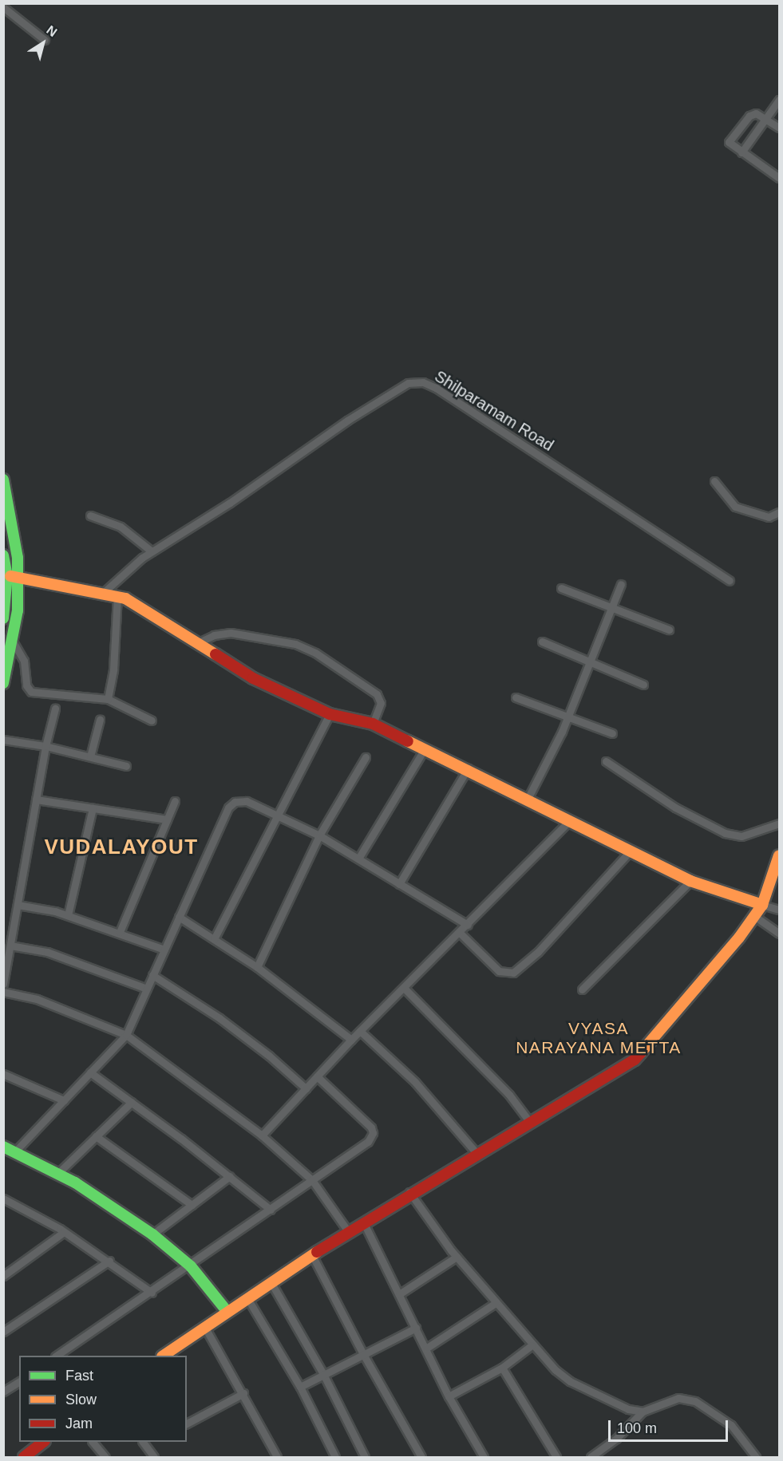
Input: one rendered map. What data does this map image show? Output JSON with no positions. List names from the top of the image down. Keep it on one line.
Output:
{"streets":{"street":["Shilparamam Road"]},"districts":["VUDALAYOUT","VYASA NARAYANA METTA"],"legend":["Fast","Slow","Jam"],"scale_bar":"100 m","north":"top right"}
